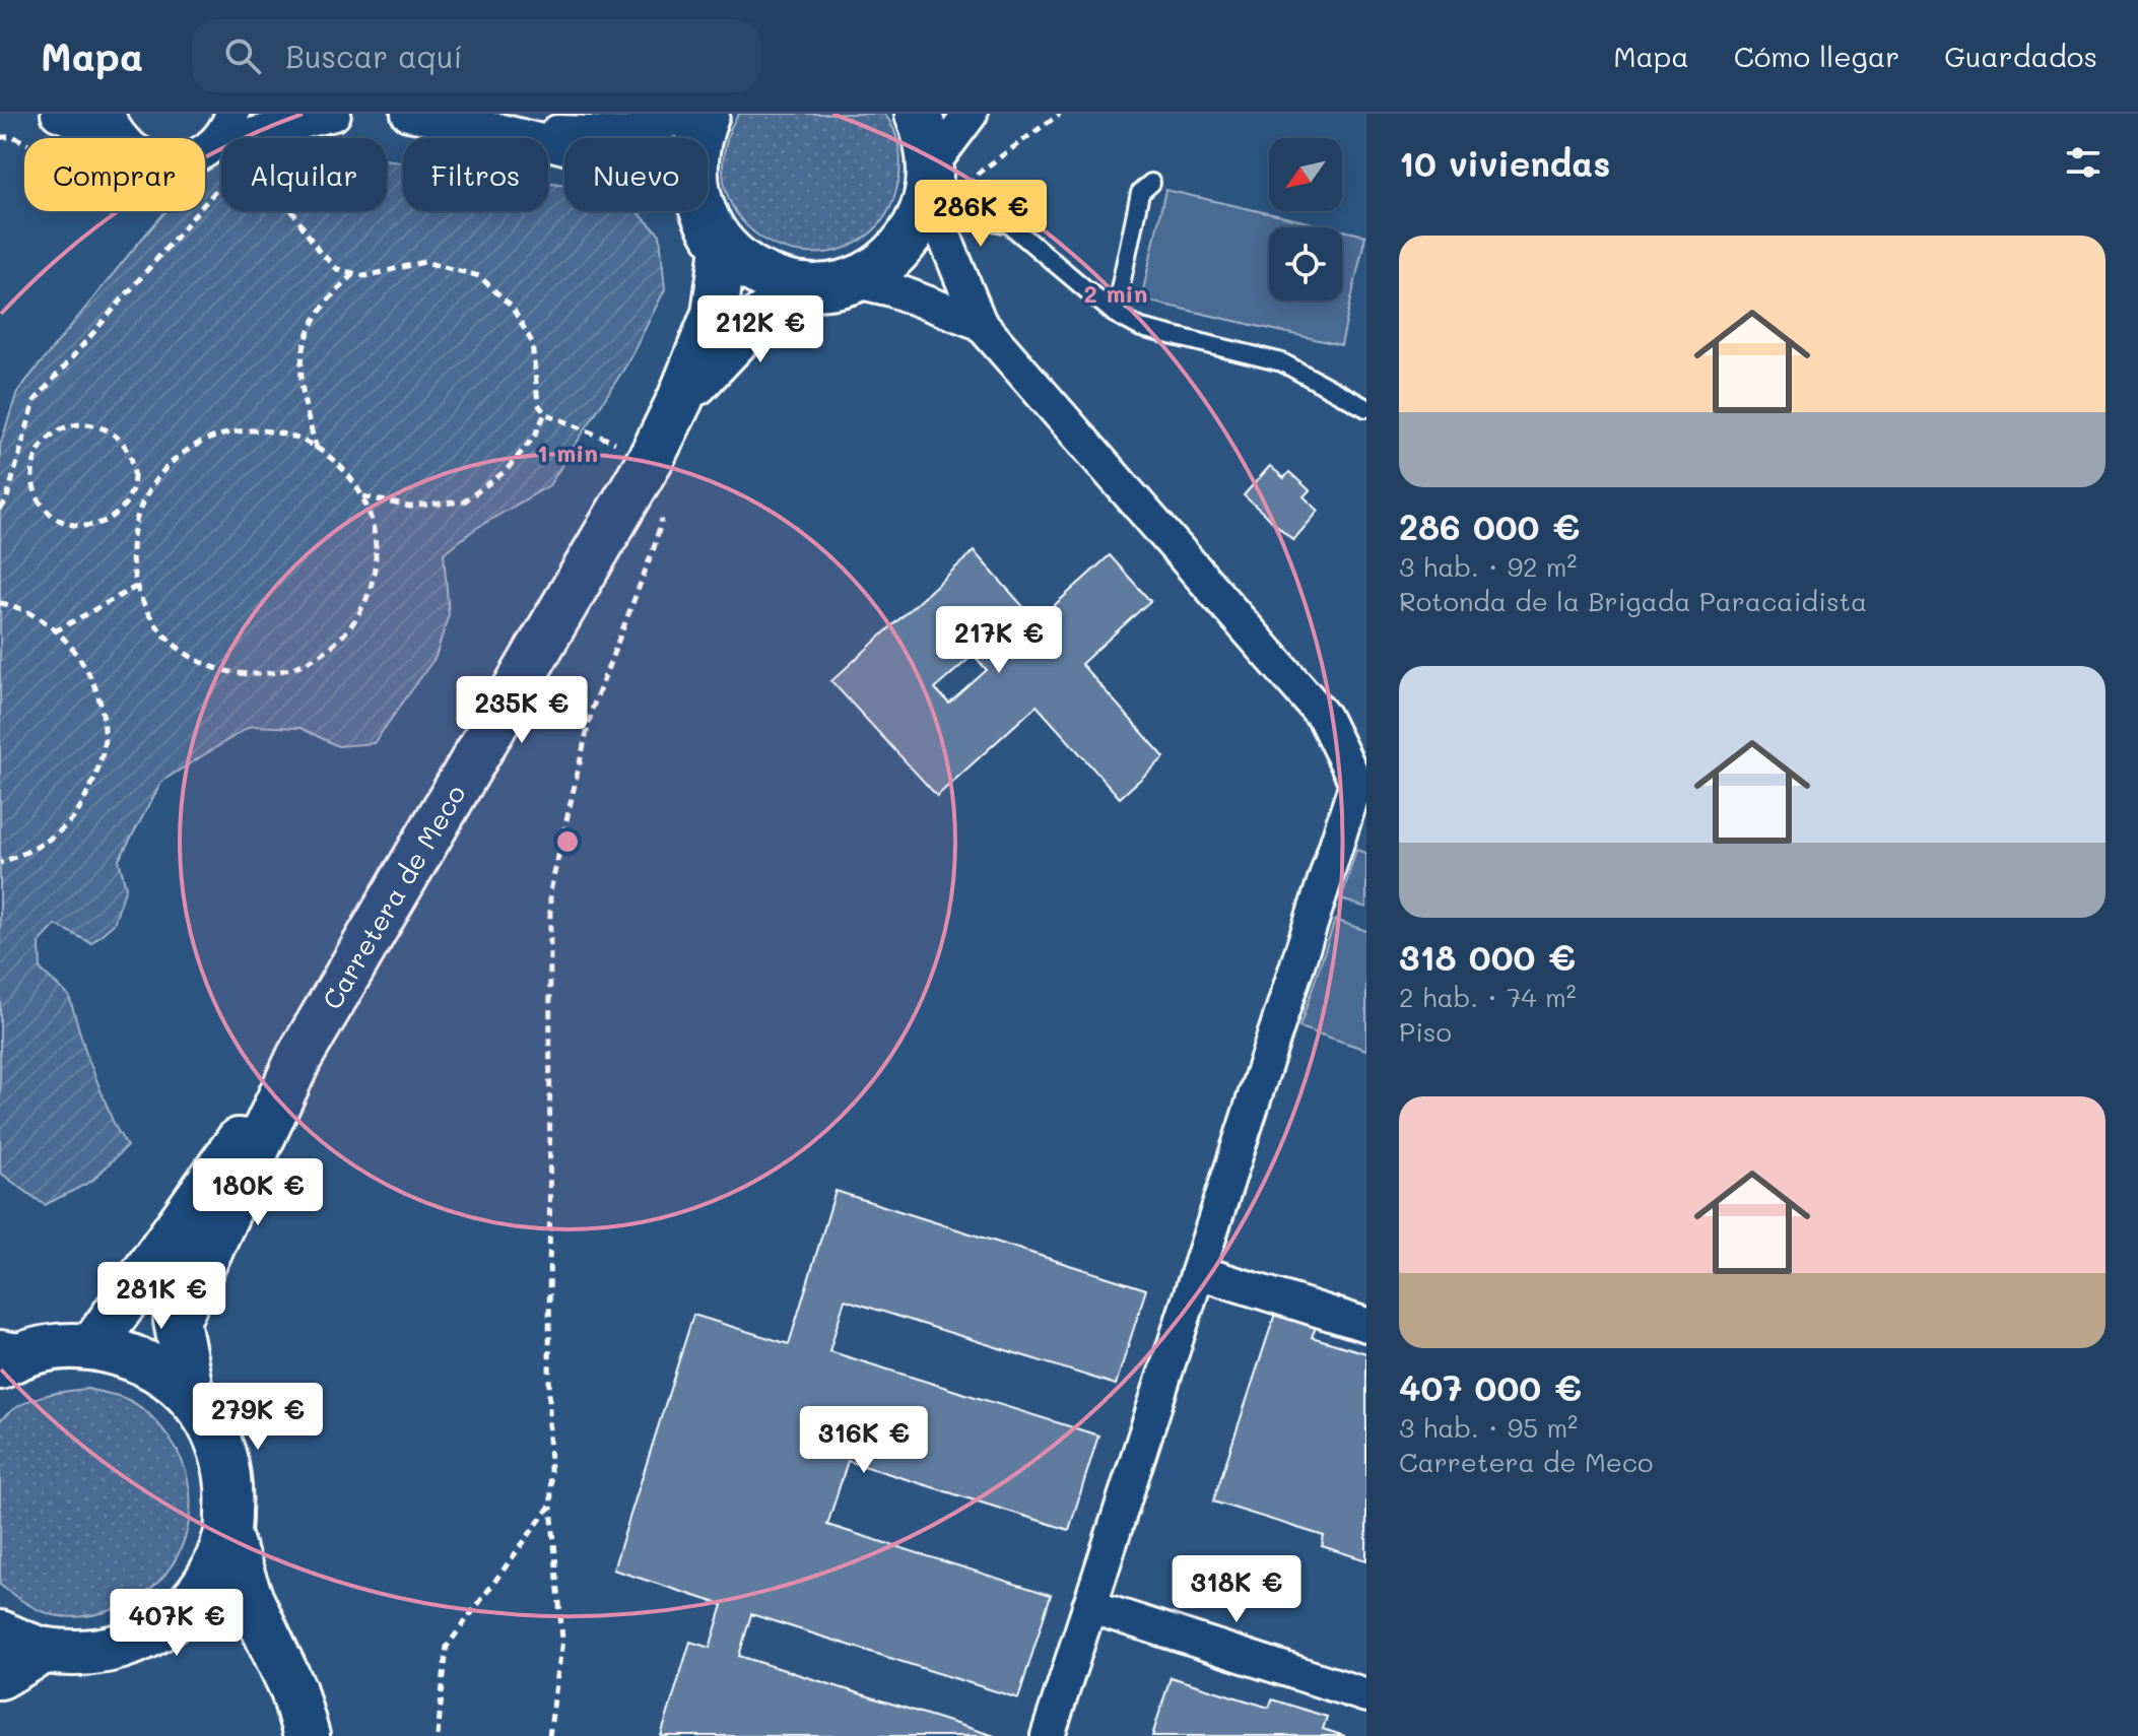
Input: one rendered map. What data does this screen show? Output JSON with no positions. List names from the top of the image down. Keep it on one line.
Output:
{"streets":{"main road":["Carretera de Meco"]},"north":"bottom left","page":{"header":"Mapa","search":"Buscar aquí","nav":["Mapa","Cómo llegar","Guardados"],"heading":"10 viviendas","chip":["Comprar","Alquilar","Filtros","Nuevo"],"price":["286K €","212K €","217K €","235K €","180K €","281K €","279K €","316K €","318K €","407K €"],"list":[{"name":"286 000 €","note":"3 hab. · 92 m² · Rotonda de la Brigada Paracaidista"},{"name":"318 000 €","note":"2 hab. · 74 m² · Piso"},{"name":"407 000 €","note":"3 hab. · 95 m² · Carretera de Meco"}]},"rings":["2 min","1 min"]}
